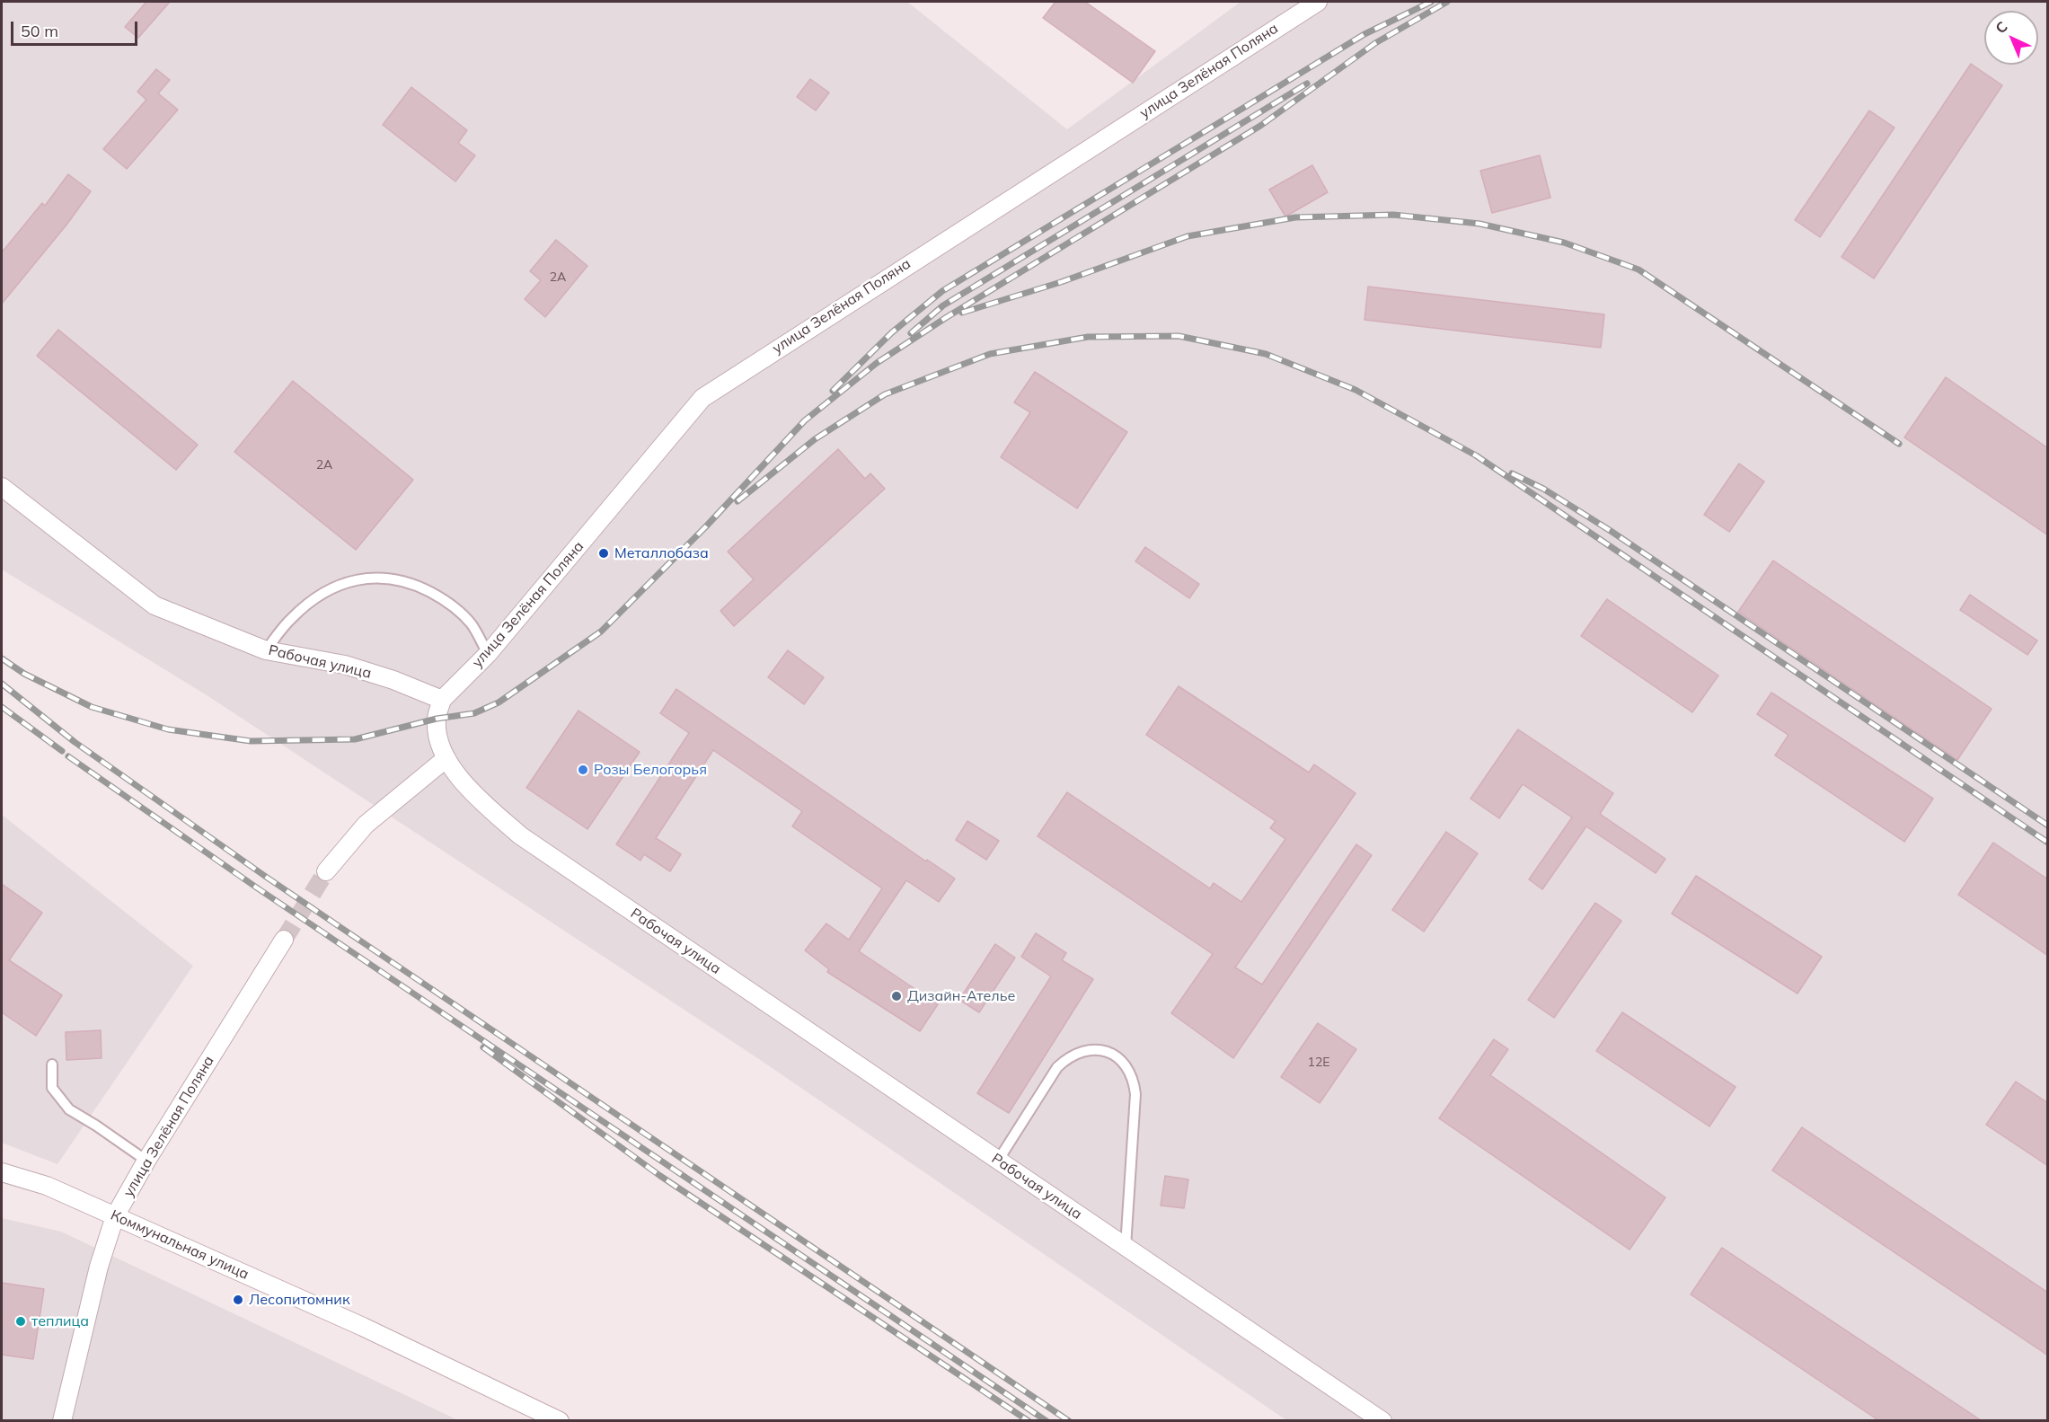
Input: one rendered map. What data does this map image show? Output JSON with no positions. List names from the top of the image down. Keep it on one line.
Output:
{"streets":{"street":["улица Зелёная Поляна","Рабочая улица","Коммунальная улица"]},"crossings":[["улица Зелёная Поляна","Рабочая улица"],["улица Зелёная Поляна","Коммунальная улица"]],"places":["Металлобаза","Розы Белогорья","Дизайн-Ателье","Лесопитомник","теплица"],"house_numbers":["2А","2А","12Е"],"scale_bar":"50 m","north":"top left"}
